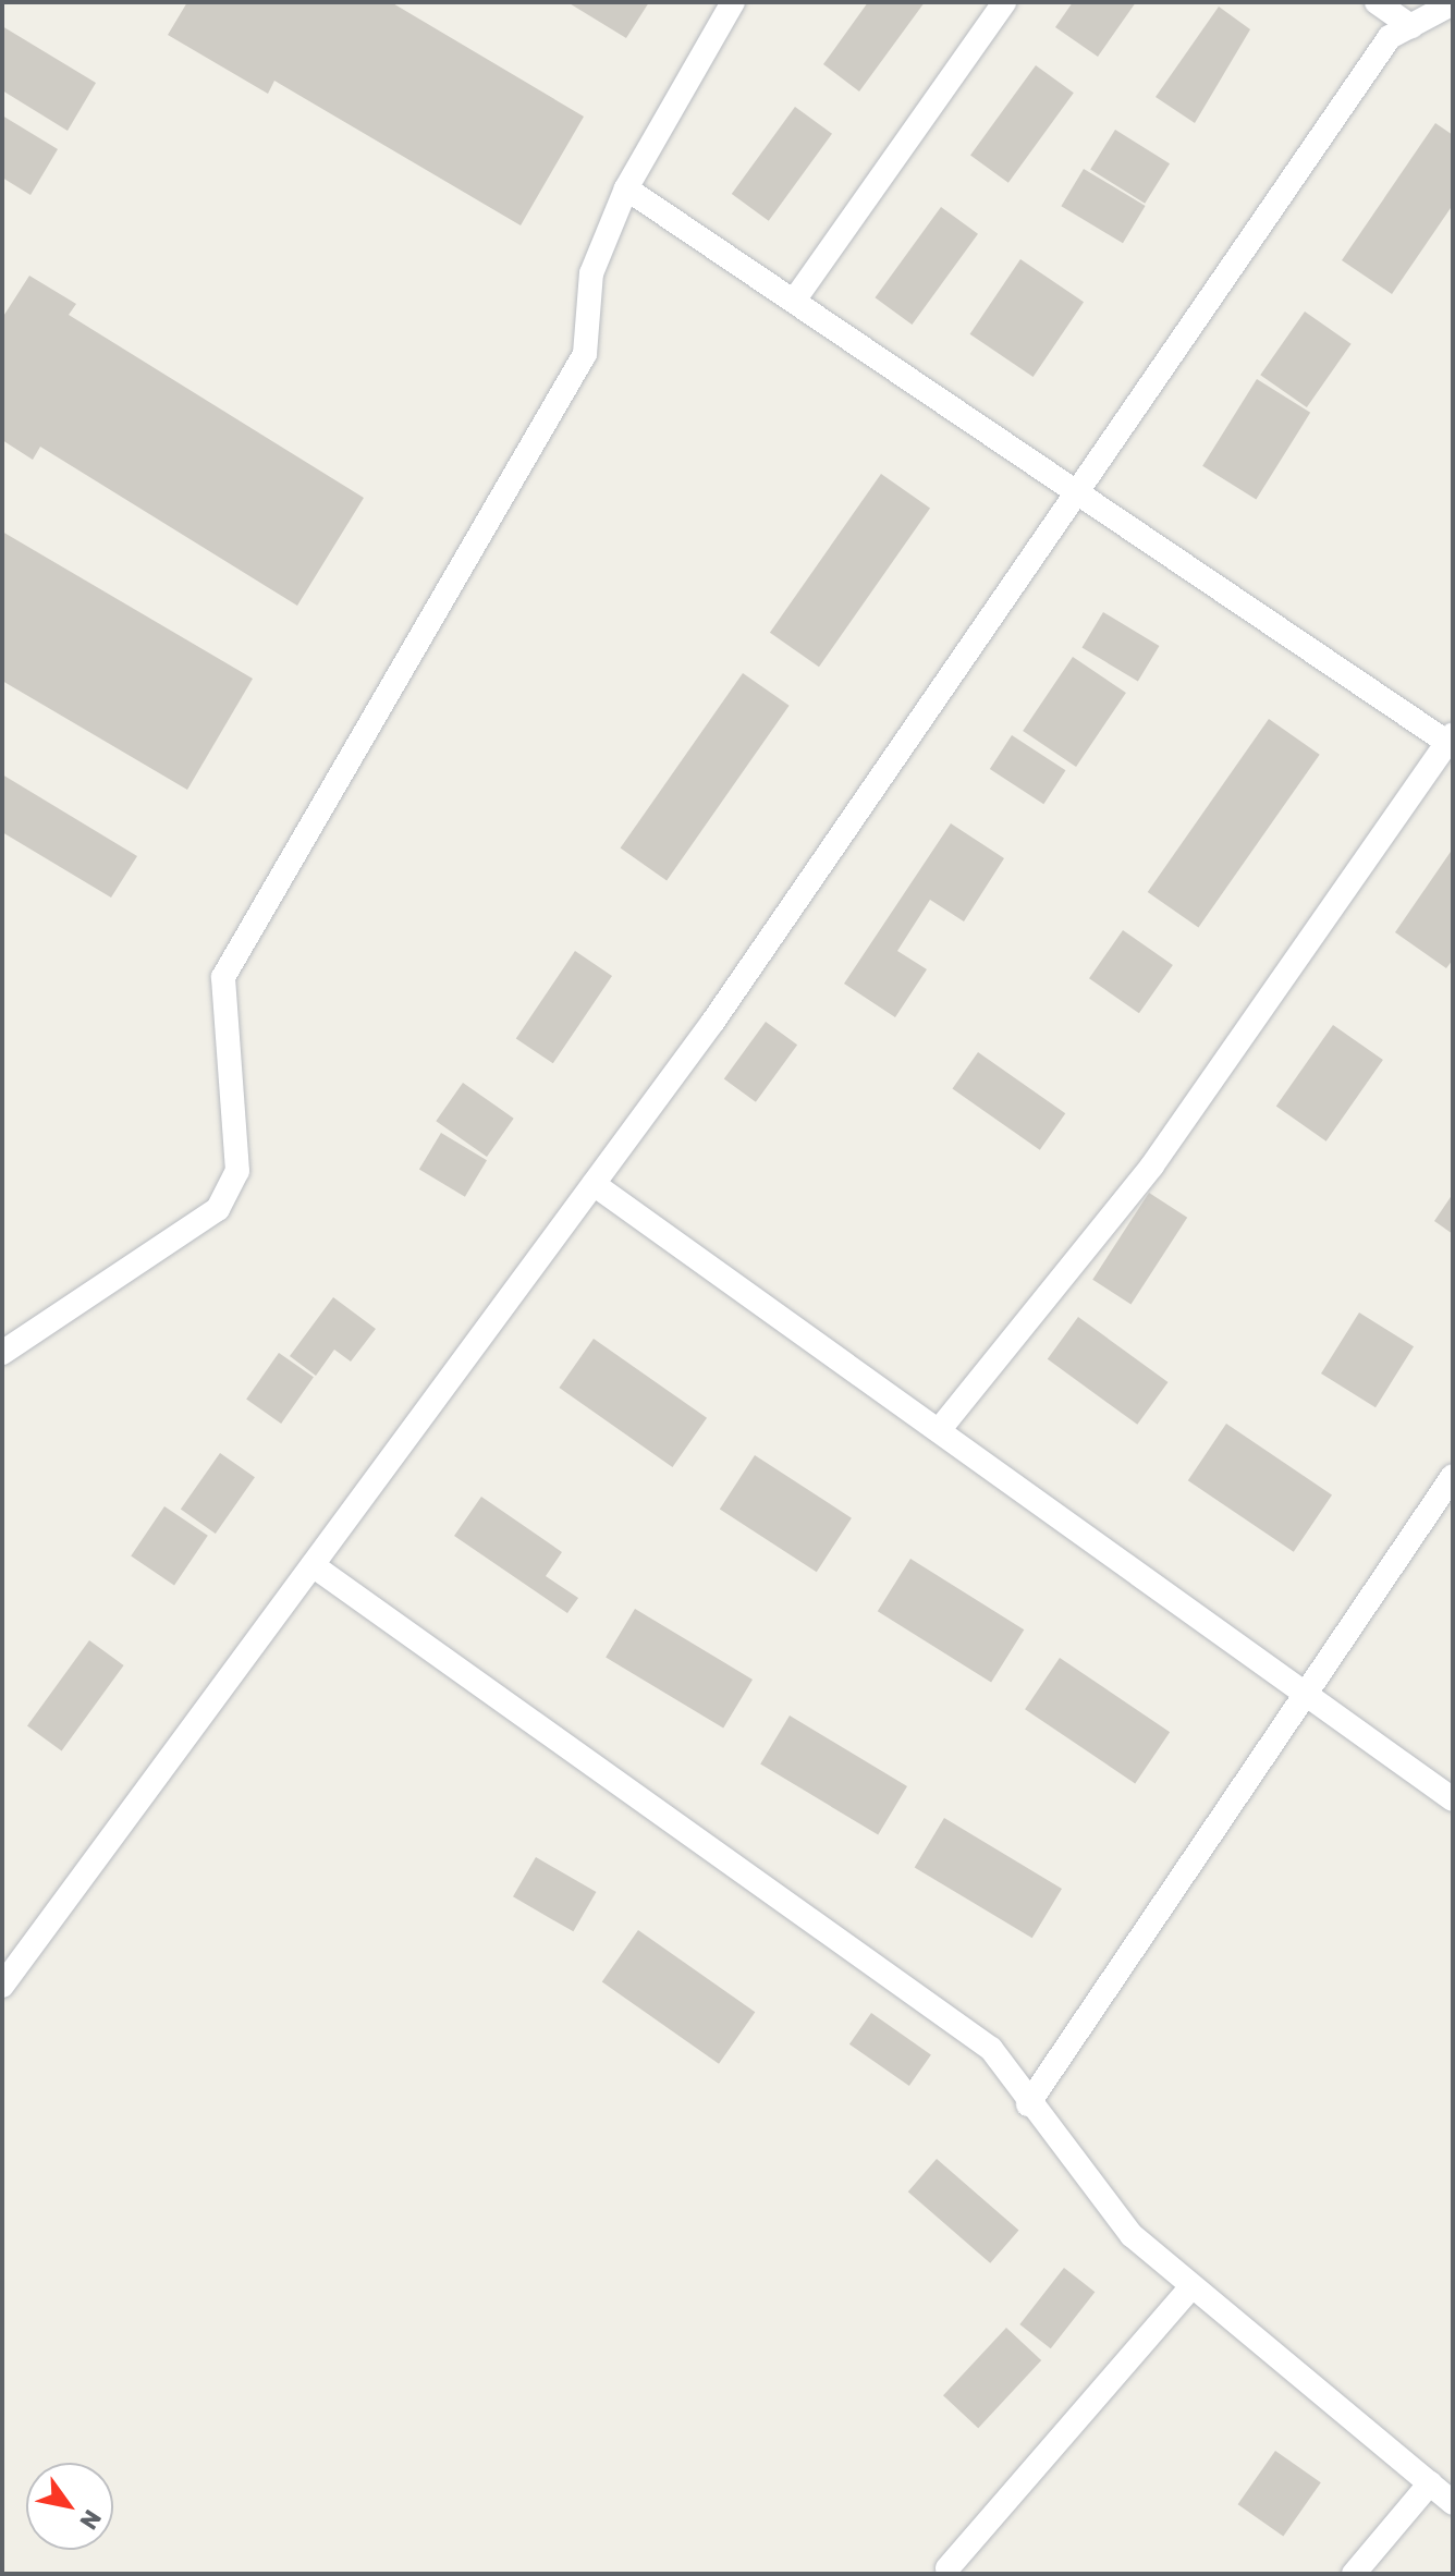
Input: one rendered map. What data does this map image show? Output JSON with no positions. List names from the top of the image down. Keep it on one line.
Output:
{"north":"bottom right"}
